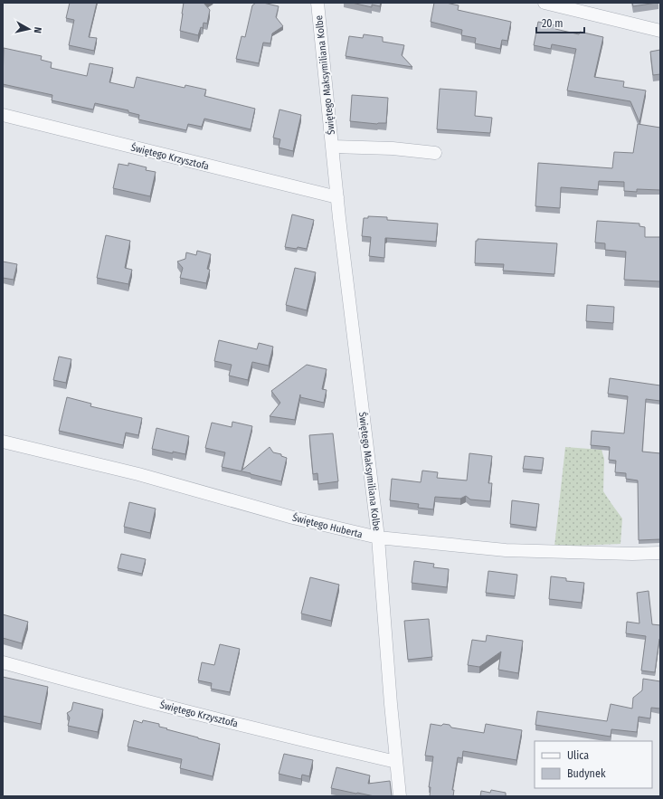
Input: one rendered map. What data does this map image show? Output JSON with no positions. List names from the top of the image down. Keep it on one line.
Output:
{"streets":{"street":["Świętego Maksymiliana Kolbe","Świętego Krzysztofa","Świętego Huberta"]},"crossings":[["Świętego Maksymiliana Kolbe","Świętego Krzysztofa"],["Świętego Maksymiliana Kolbe","Świętego Huberta"]],"legend":["Ulica","Budynek"],"scale_bar":"20 m","north":"right"}
